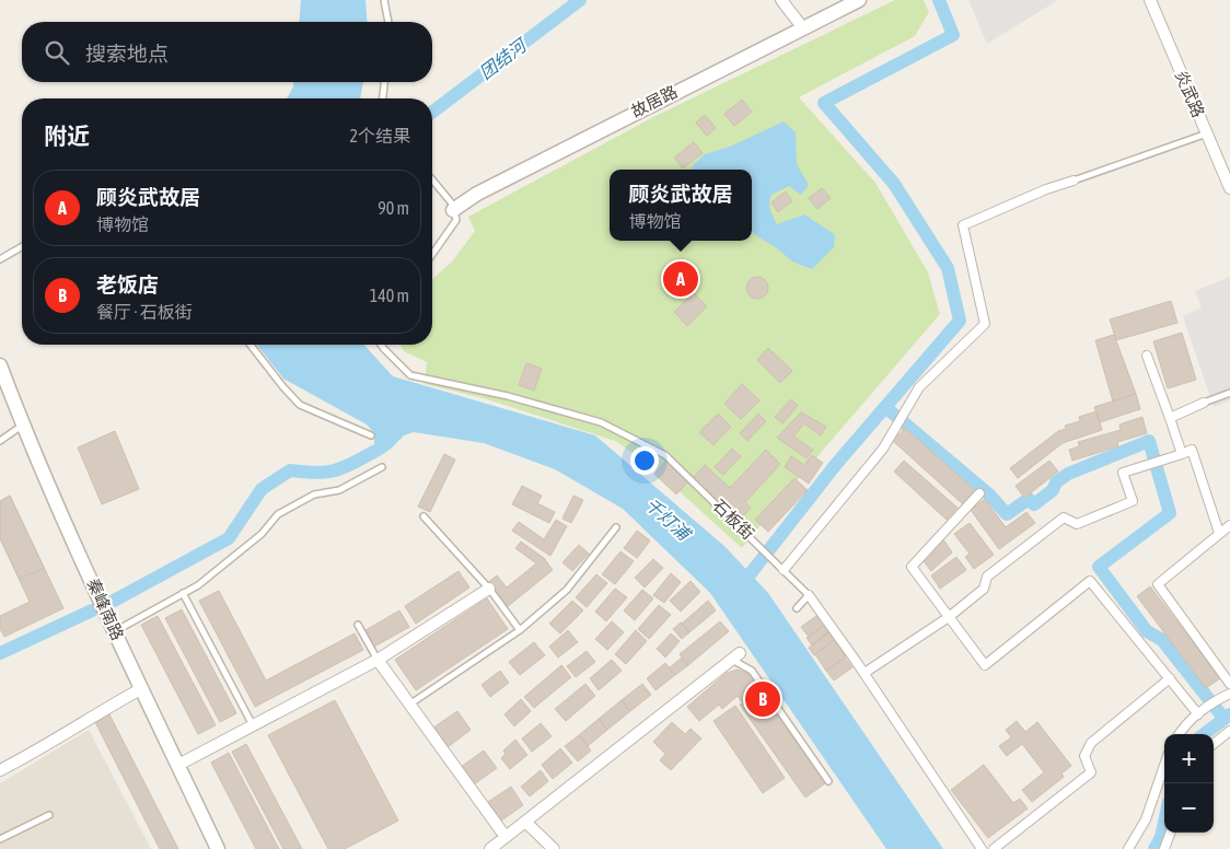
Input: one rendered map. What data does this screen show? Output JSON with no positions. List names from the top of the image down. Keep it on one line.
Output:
{"streets":{"street":["炎武路","故居路","石板街","秦峰南路"]},"water":["团结河","千灯浦"],"page":{"search":"搜索地点","heading":["附近","2个结果"],"popup":["顾炎武故居","博物馆"],"list":[{"mark":"A","name":"顾炎武故居","note":"博物馆","value":"90 m"},{"mark":"B","name":"老饭店","note":"餐厅 · 石板街","value":"140 m"}],"pins":["A","B"],"map_buttons":["+","−"]}}
